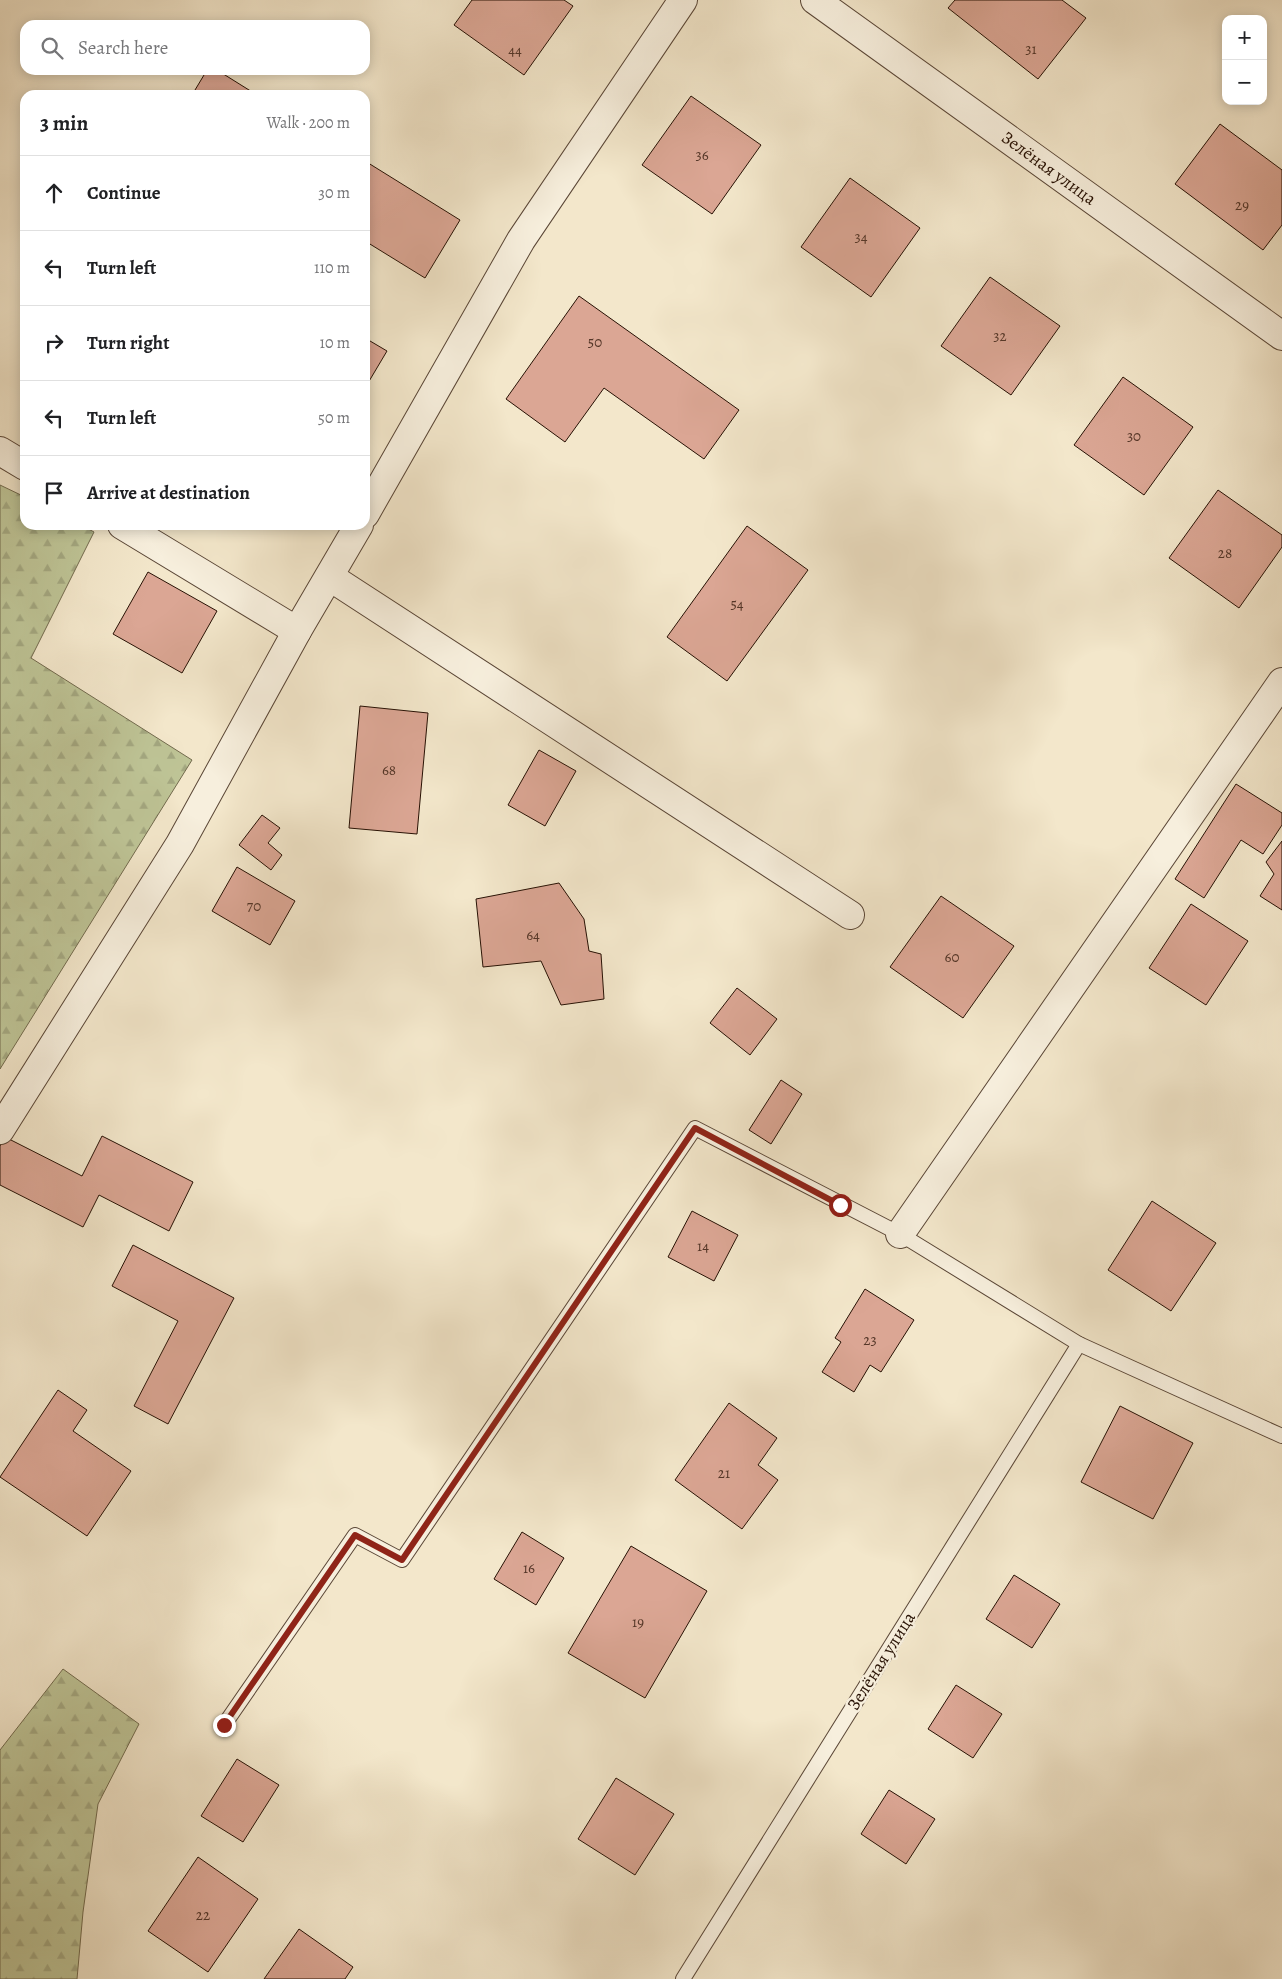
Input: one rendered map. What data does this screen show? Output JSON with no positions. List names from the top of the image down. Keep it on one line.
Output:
{"streets":{"street":["Зелёная улица"]},"house_numbers":["31","44","36","29","34","32","50","30","28","54","68","70","64","60","14","23","21","16","19","22"],"page":{"map_buttons":["+","−"],"search":"Search here","heading":["3 min","Walk · 200 m"],"list":[["Continue","30 m"],["Turn left","110 m"],["Turn right","10 m"],["Turn left","50 m"],"Arrive at destination"]}}
